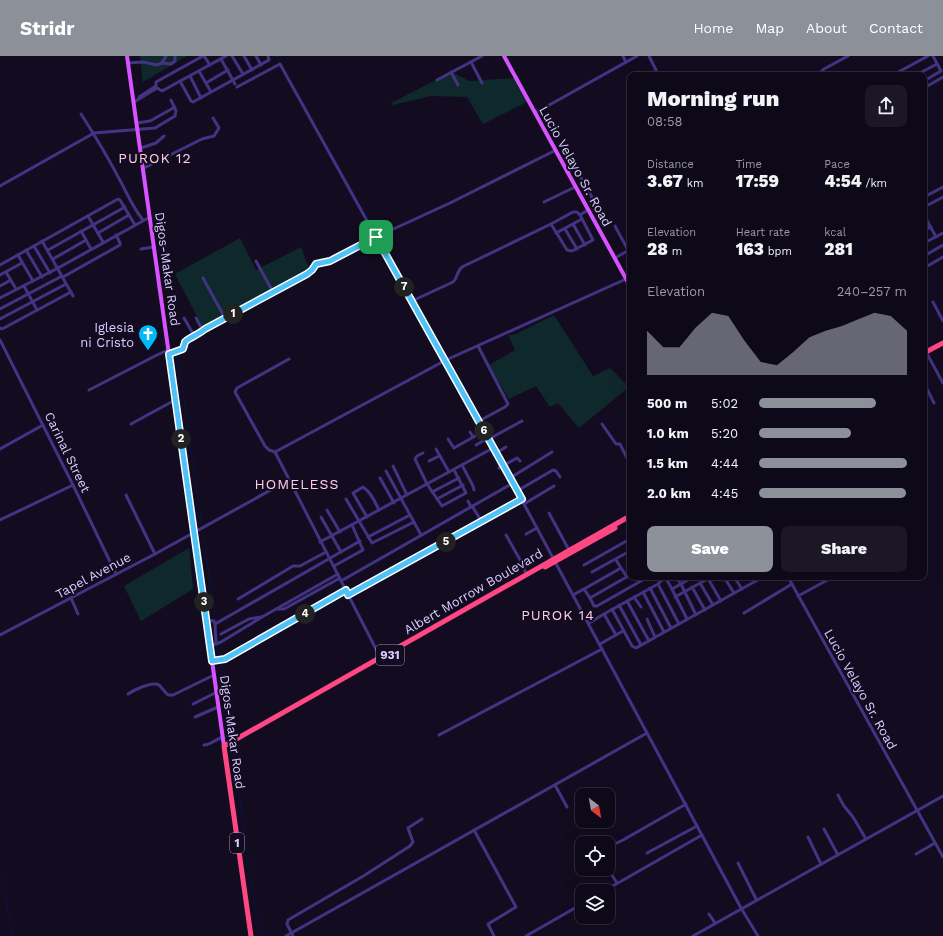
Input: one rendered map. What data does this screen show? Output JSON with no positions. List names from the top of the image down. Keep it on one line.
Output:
{"streets":{"highway":["Digos-Makar Road","Albert Morrow Boulevard","931","1"],"main road":["Lucio Velayo Sr. Road"],"street":["Carinal Street","Tapel Avenue"]},"crossings":[["Digos-Makar Road","Tapel Avenue"],["Digos-Makar Road","Albert Morrow Boulevard"],["Carinal Street","Tapel Avenue"]],"districts":["PUROK 12","HOMELESS","PUROK 14"],"places":{"church":["Iglesia ni Cristo"]},"north":"bottom right","page":{"header":"Stridr","nav":["Home","Map","About","Contact"],"heading":["Morning run","08:58"],"stats":[["Distance","3.67 km"],["Time","17:59"],["Pace","4:54 /km"],["Elevation","28 m"],["Heart rate","163 bpm"],["kcal","281"]],"chart":["Elevation","240–257 m"],"pins":["7","1","6","2","5","3","4"],"list":[{"name":"500 m","note":"5:02"},{"name":"1.0 km","note":"5:20"},{"name":"1.5 km","note":"4:44"},{"name":"2.0 km","note":"4:45"}],"buttons":["Save","Share"]}}
